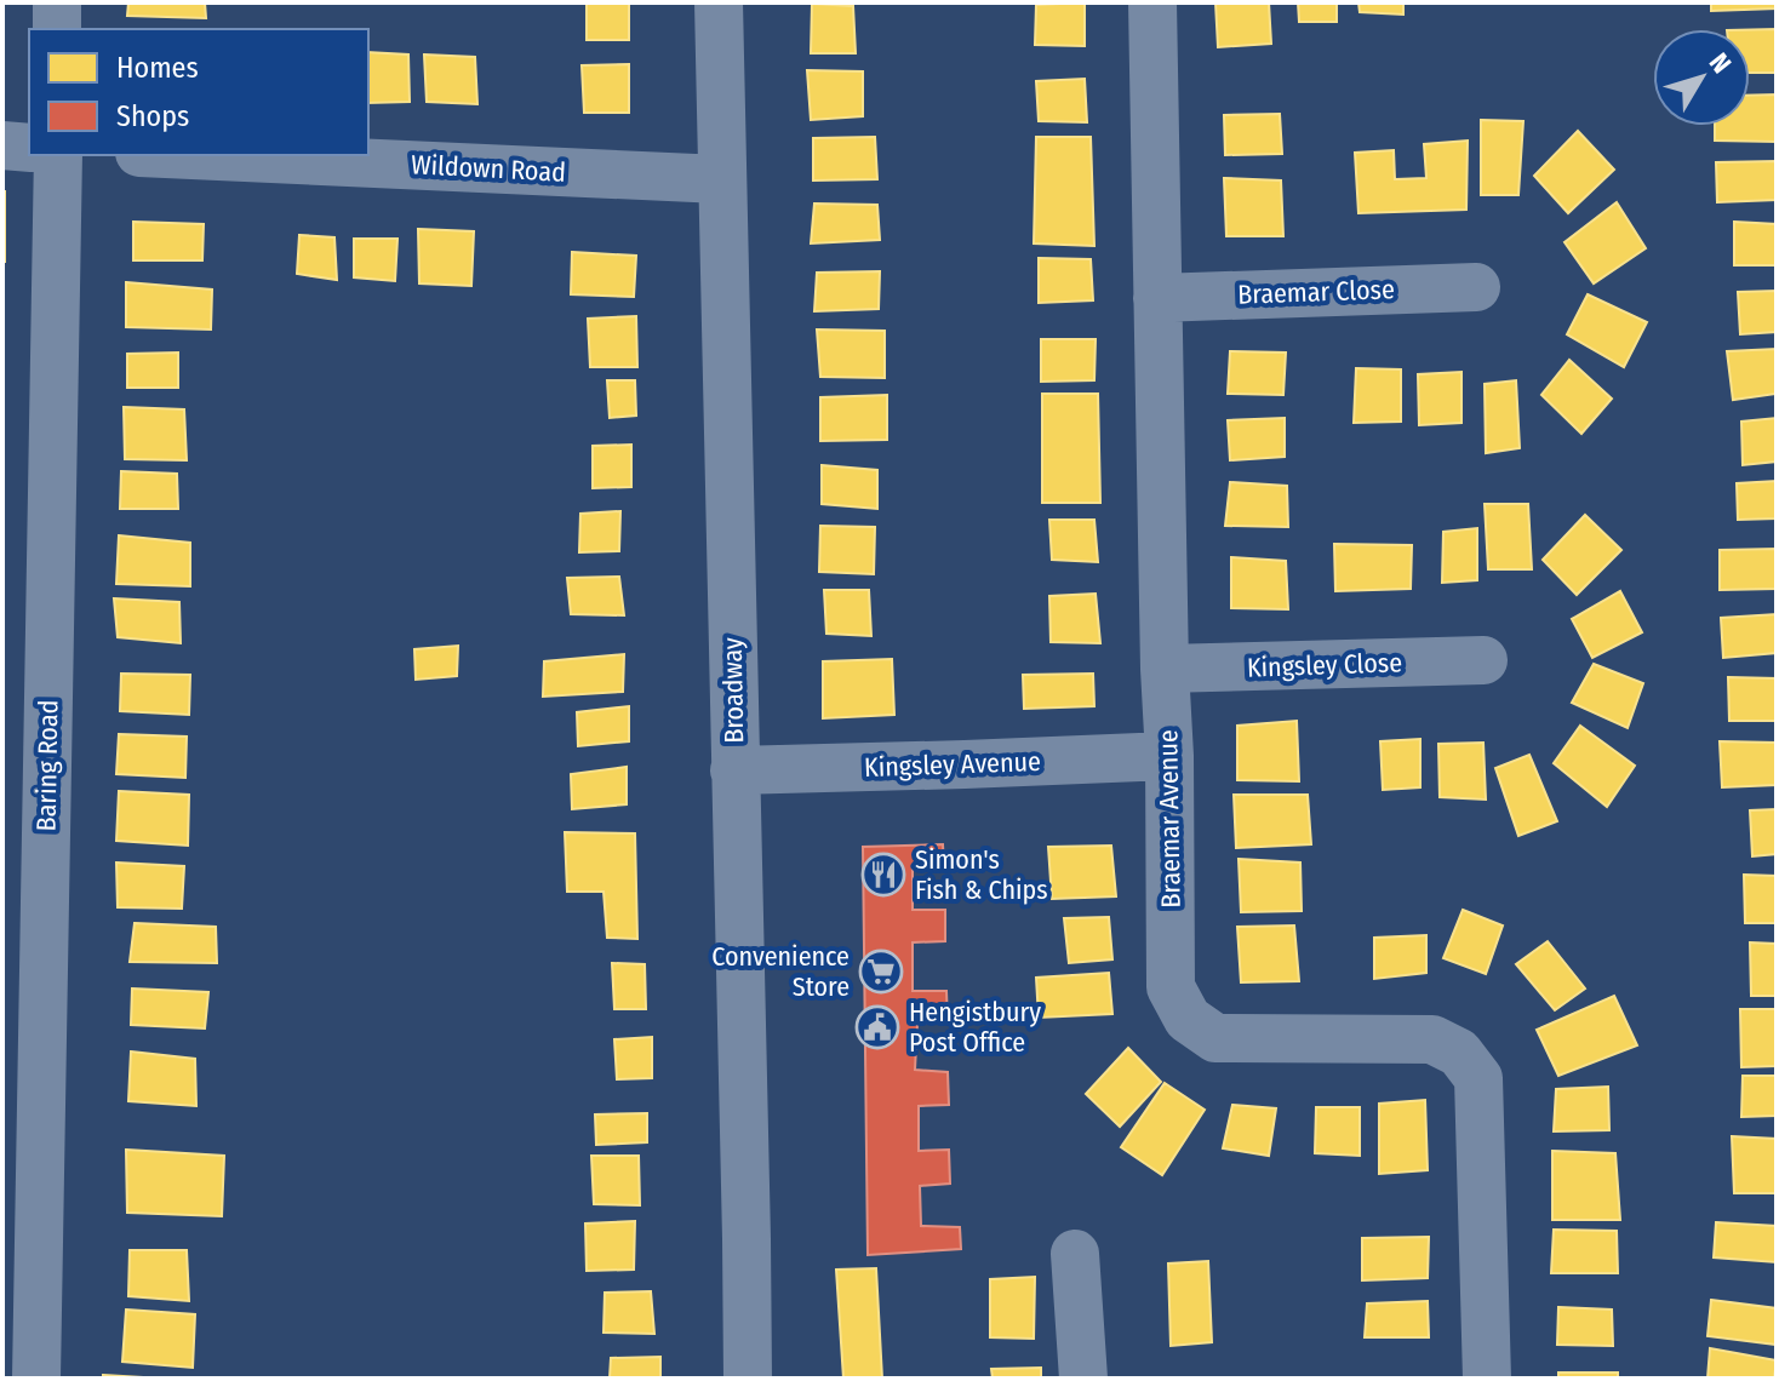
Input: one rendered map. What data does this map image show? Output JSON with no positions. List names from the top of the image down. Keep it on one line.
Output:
{"streets":{"street":["Wildown Road","Braemar Close","Kingsley Close","Broadway","Kingsley Avenue","Baring Road","Braemar Avenue"]},"crossings":[["Wildown Road","Broadway"],["Braemar Close","Braemar Avenue"],["Kingsley Close","Braemar Avenue"],["Broadway","Kingsley Avenue"],["Kingsley Avenue","Braemar Avenue"]],"places":{"restaurant":["Simon's Fish & Chips"],"supermarket":["Convenience Store"],"public building":["Hengistbury Post Office"]},"legend":["Homes","Shops"],"north":"top right"}
